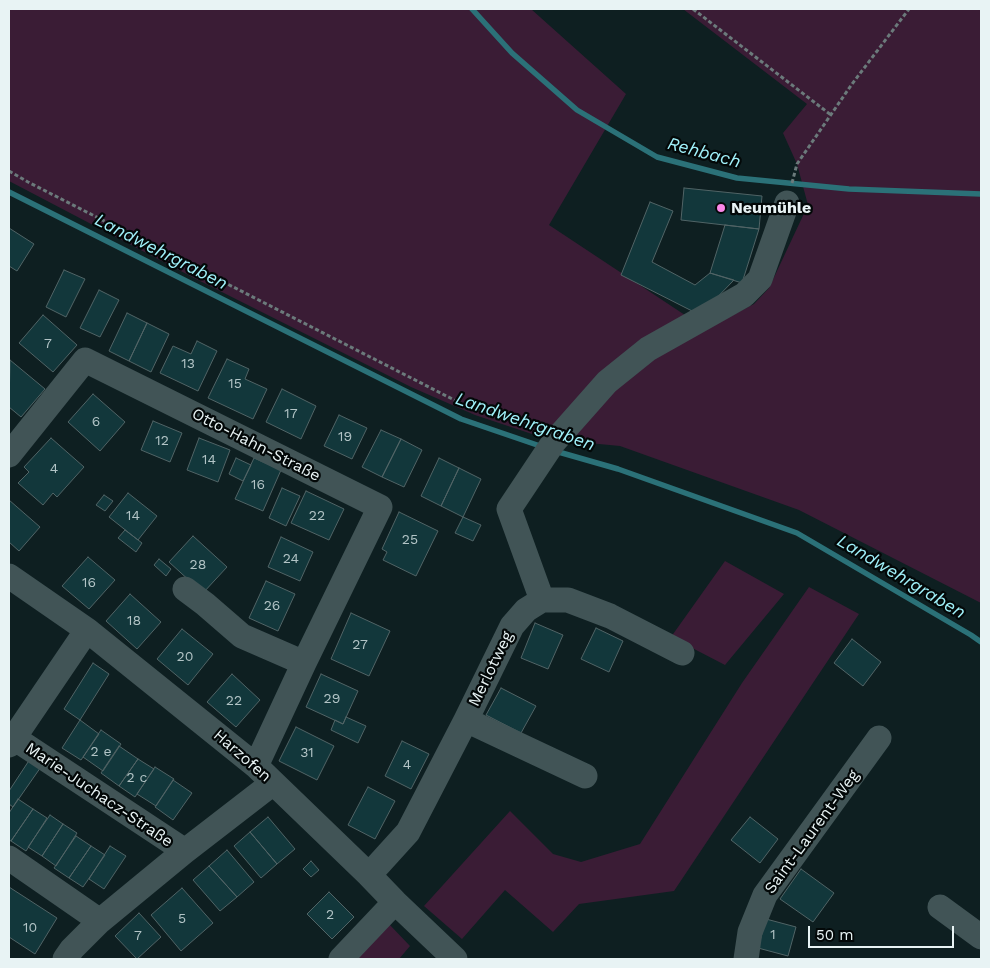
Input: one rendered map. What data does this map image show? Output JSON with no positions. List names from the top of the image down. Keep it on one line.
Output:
{"streets":{"street":["Otto-Hahn-Straße","Merlotweg","Harzofen","Marie-Juchacz-Straße","Saint-Laurent-Weg"]},"crossings":[["Otto-Hahn-Straße","Harzofen"],["Otto-Hahn-Straße","Marie-Juchacz-Straße"],["Merlotweg","Harzofen"],["Harzofen","Marie-Juchacz-Straße"]],"water":["Rehbach","Landwehrgraben"],"places":["Neumühle"],"house_numbers":["7","13","15","17","6","19","12","14","4","16","14","22","25","24","28","16","26","18","27","20","29","22","2 e","31","4","2 c","2","5","10","1","7"],"scale_bar":"50 m"}
